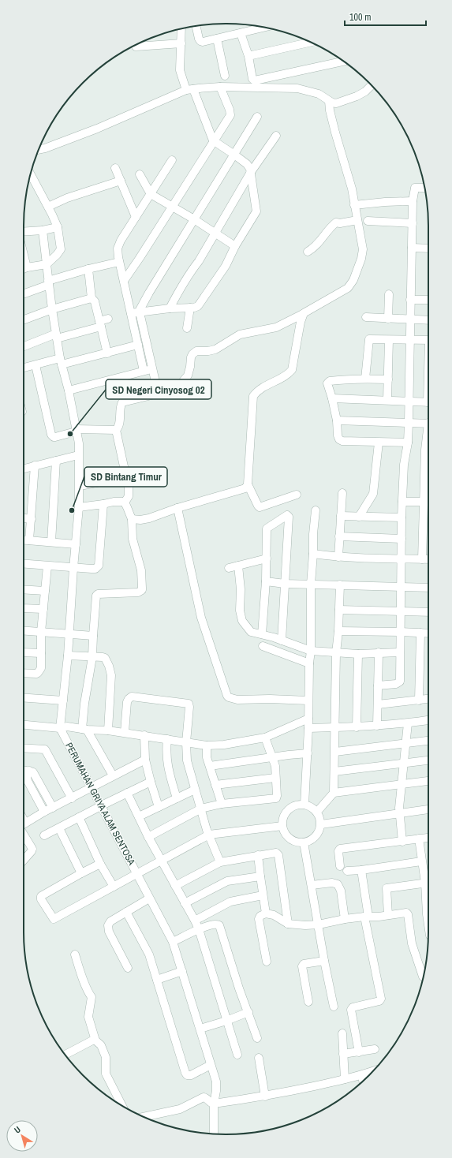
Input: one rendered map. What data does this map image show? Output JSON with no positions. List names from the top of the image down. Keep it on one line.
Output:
{"streets":{"street":["PERUMAHAN GRIYA ALAM SENTOSA"]},"places":["SD Negeri Cinyosog 02","SD Bintang Timur"],"scale_bar":"100 m","north":"top left"}
